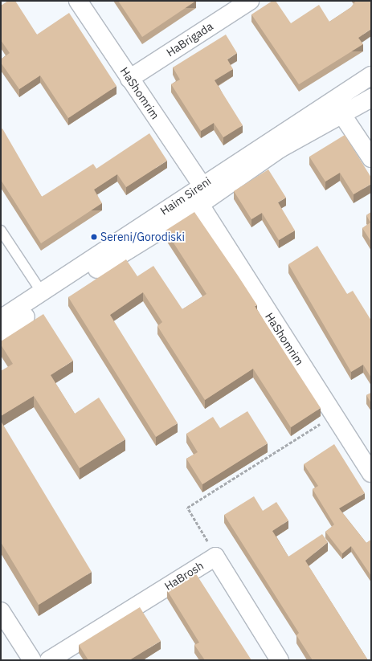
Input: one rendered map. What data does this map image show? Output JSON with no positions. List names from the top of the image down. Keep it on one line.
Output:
{"streets":{"street":["HaBrigada","HaShomrim","Haim Sireni","HaBrosh"]},"crossings":[["HaBrigada","HaShomrim"],["HaShomrim","Haim Sireni"]],"places":["Sereni/Gorodiski"]}
